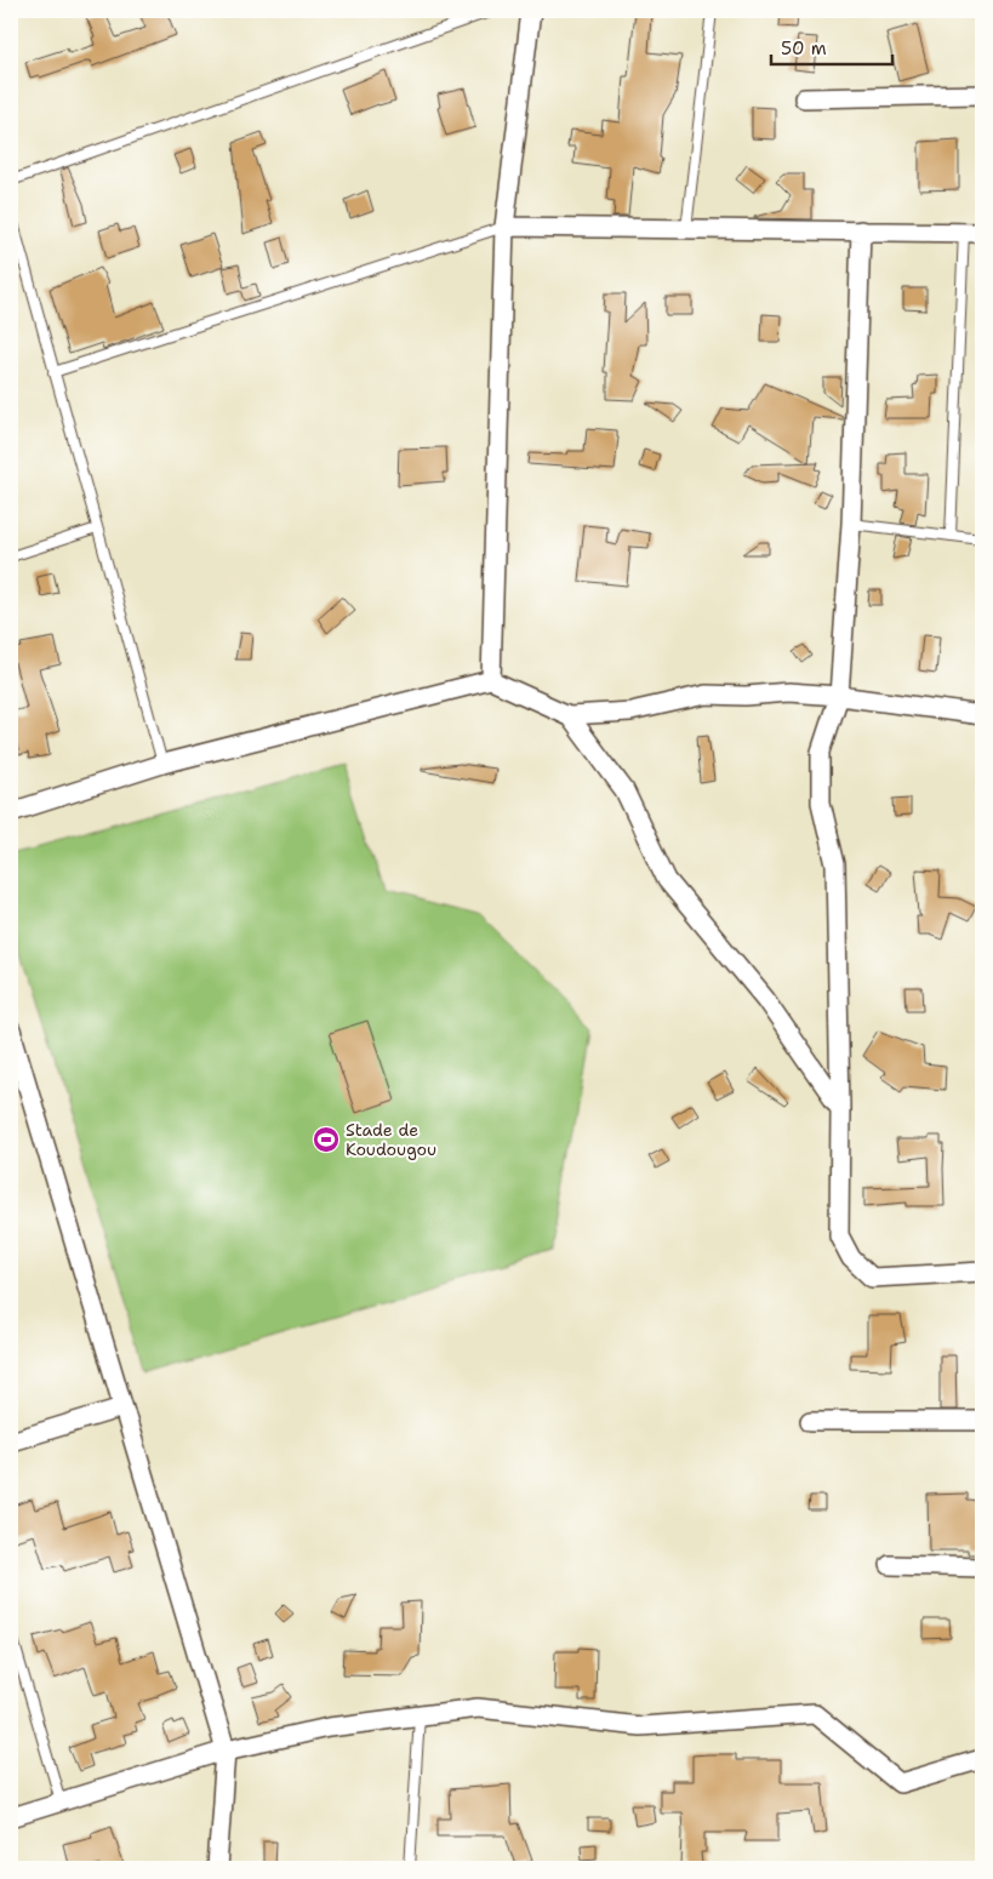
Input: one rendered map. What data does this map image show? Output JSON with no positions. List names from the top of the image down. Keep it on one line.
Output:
{"places":{"sports":["Stade de Koudougou"]},"scale_bar":"50 m"}
